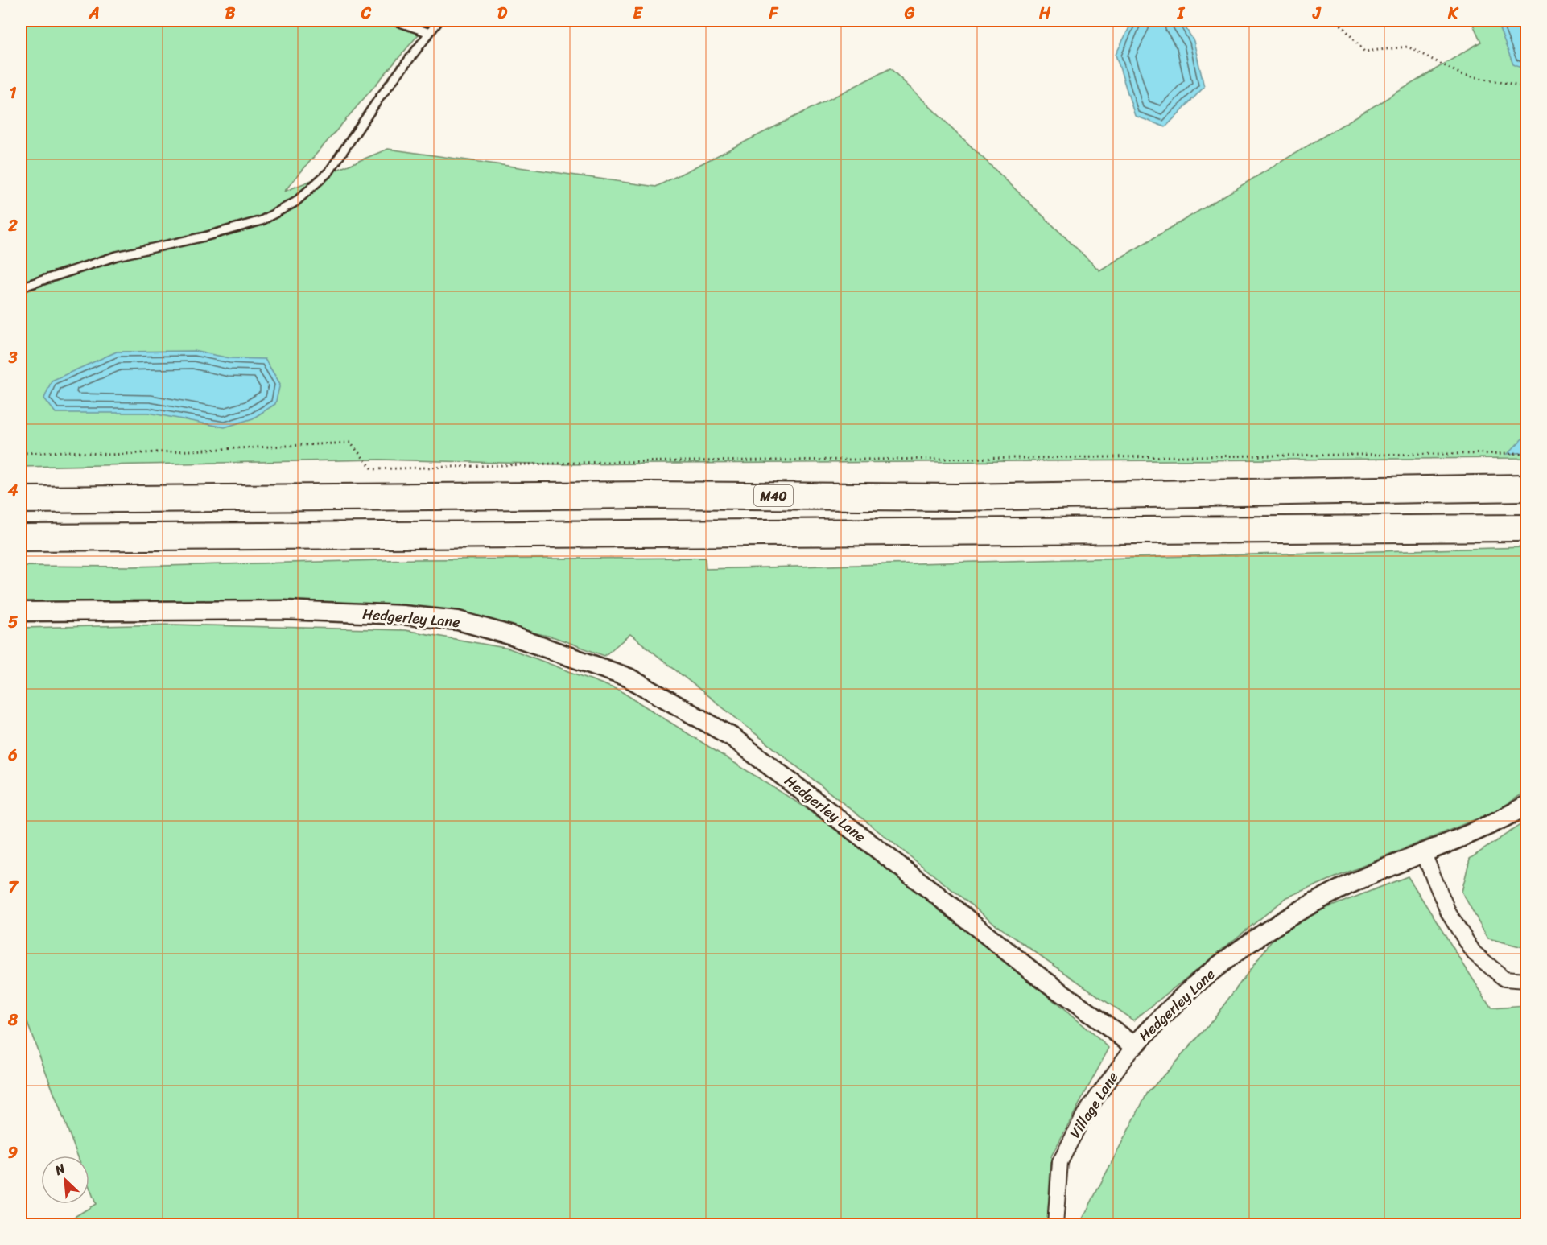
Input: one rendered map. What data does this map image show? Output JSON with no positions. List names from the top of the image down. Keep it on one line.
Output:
{"streets":{"highway":["M40"],"street":["Hedgerley Lane","Village Lane"]},"crossings":[["Hedgerley Lane","Village Lane"]],"north":"top left","grid":{"columns":["A","B","C","D","E","F","G","H","I","J","K"],"rows":["1","2","3","4","5","6","7","8","9"]}}
